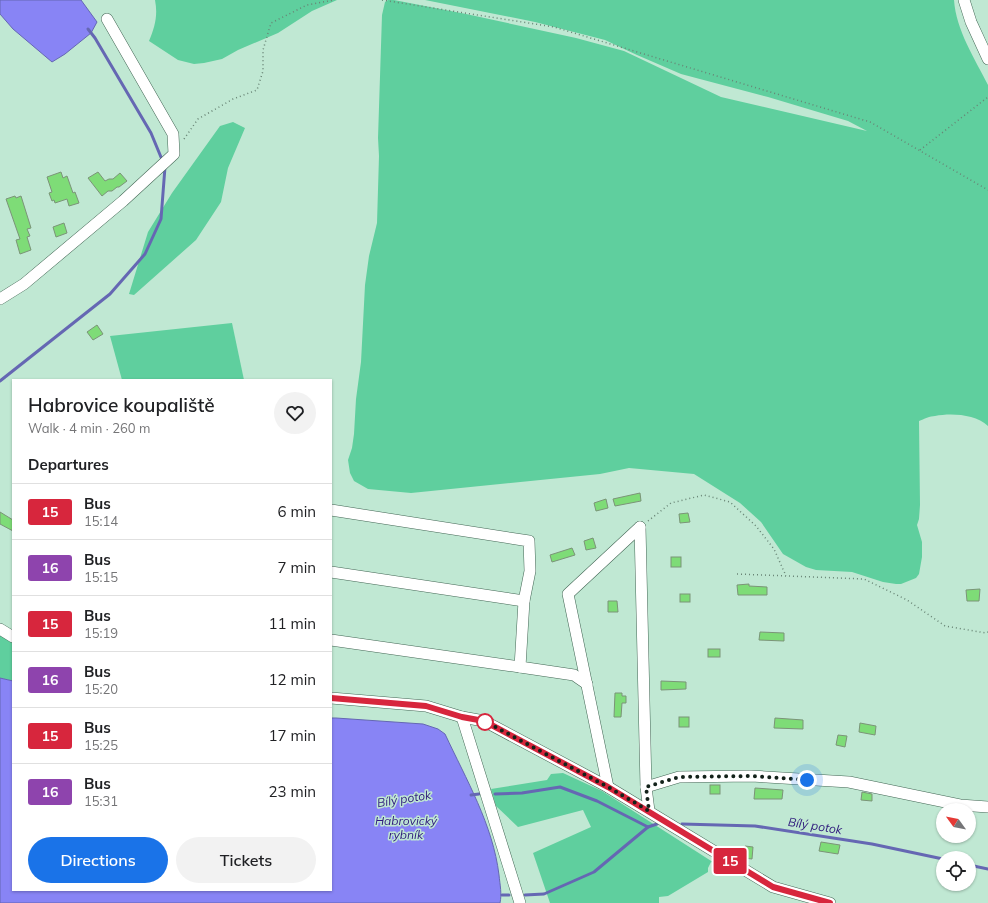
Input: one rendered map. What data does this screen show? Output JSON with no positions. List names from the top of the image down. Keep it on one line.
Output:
{"water":["Bílý potok","Habrovický rybník"],"lines":["bus line 15"],"north":"top left","page":{"on_map":"15","heading":[["Habrovice koupaliště","Walk · 4 min · 260 m"],"Departures"],"list":[{"mark":"15","name":"Bus","note":"15:14","value":"6 min"},{"mark":"16","name":"Bus","note":"15:15","value":"7 min"},{"mark":"15","name":"Bus","note":"15:19","value":"11 min"},{"mark":"16","name":"Bus","note":"15:20","value":"12 min"},{"mark":"15","name":"Bus","note":"15:25","value":"17 min"},{"mark":"16","name":"Bus","note":"15:31","value":"23 min"}],"buttons":["Directions","Tickets"]}}
